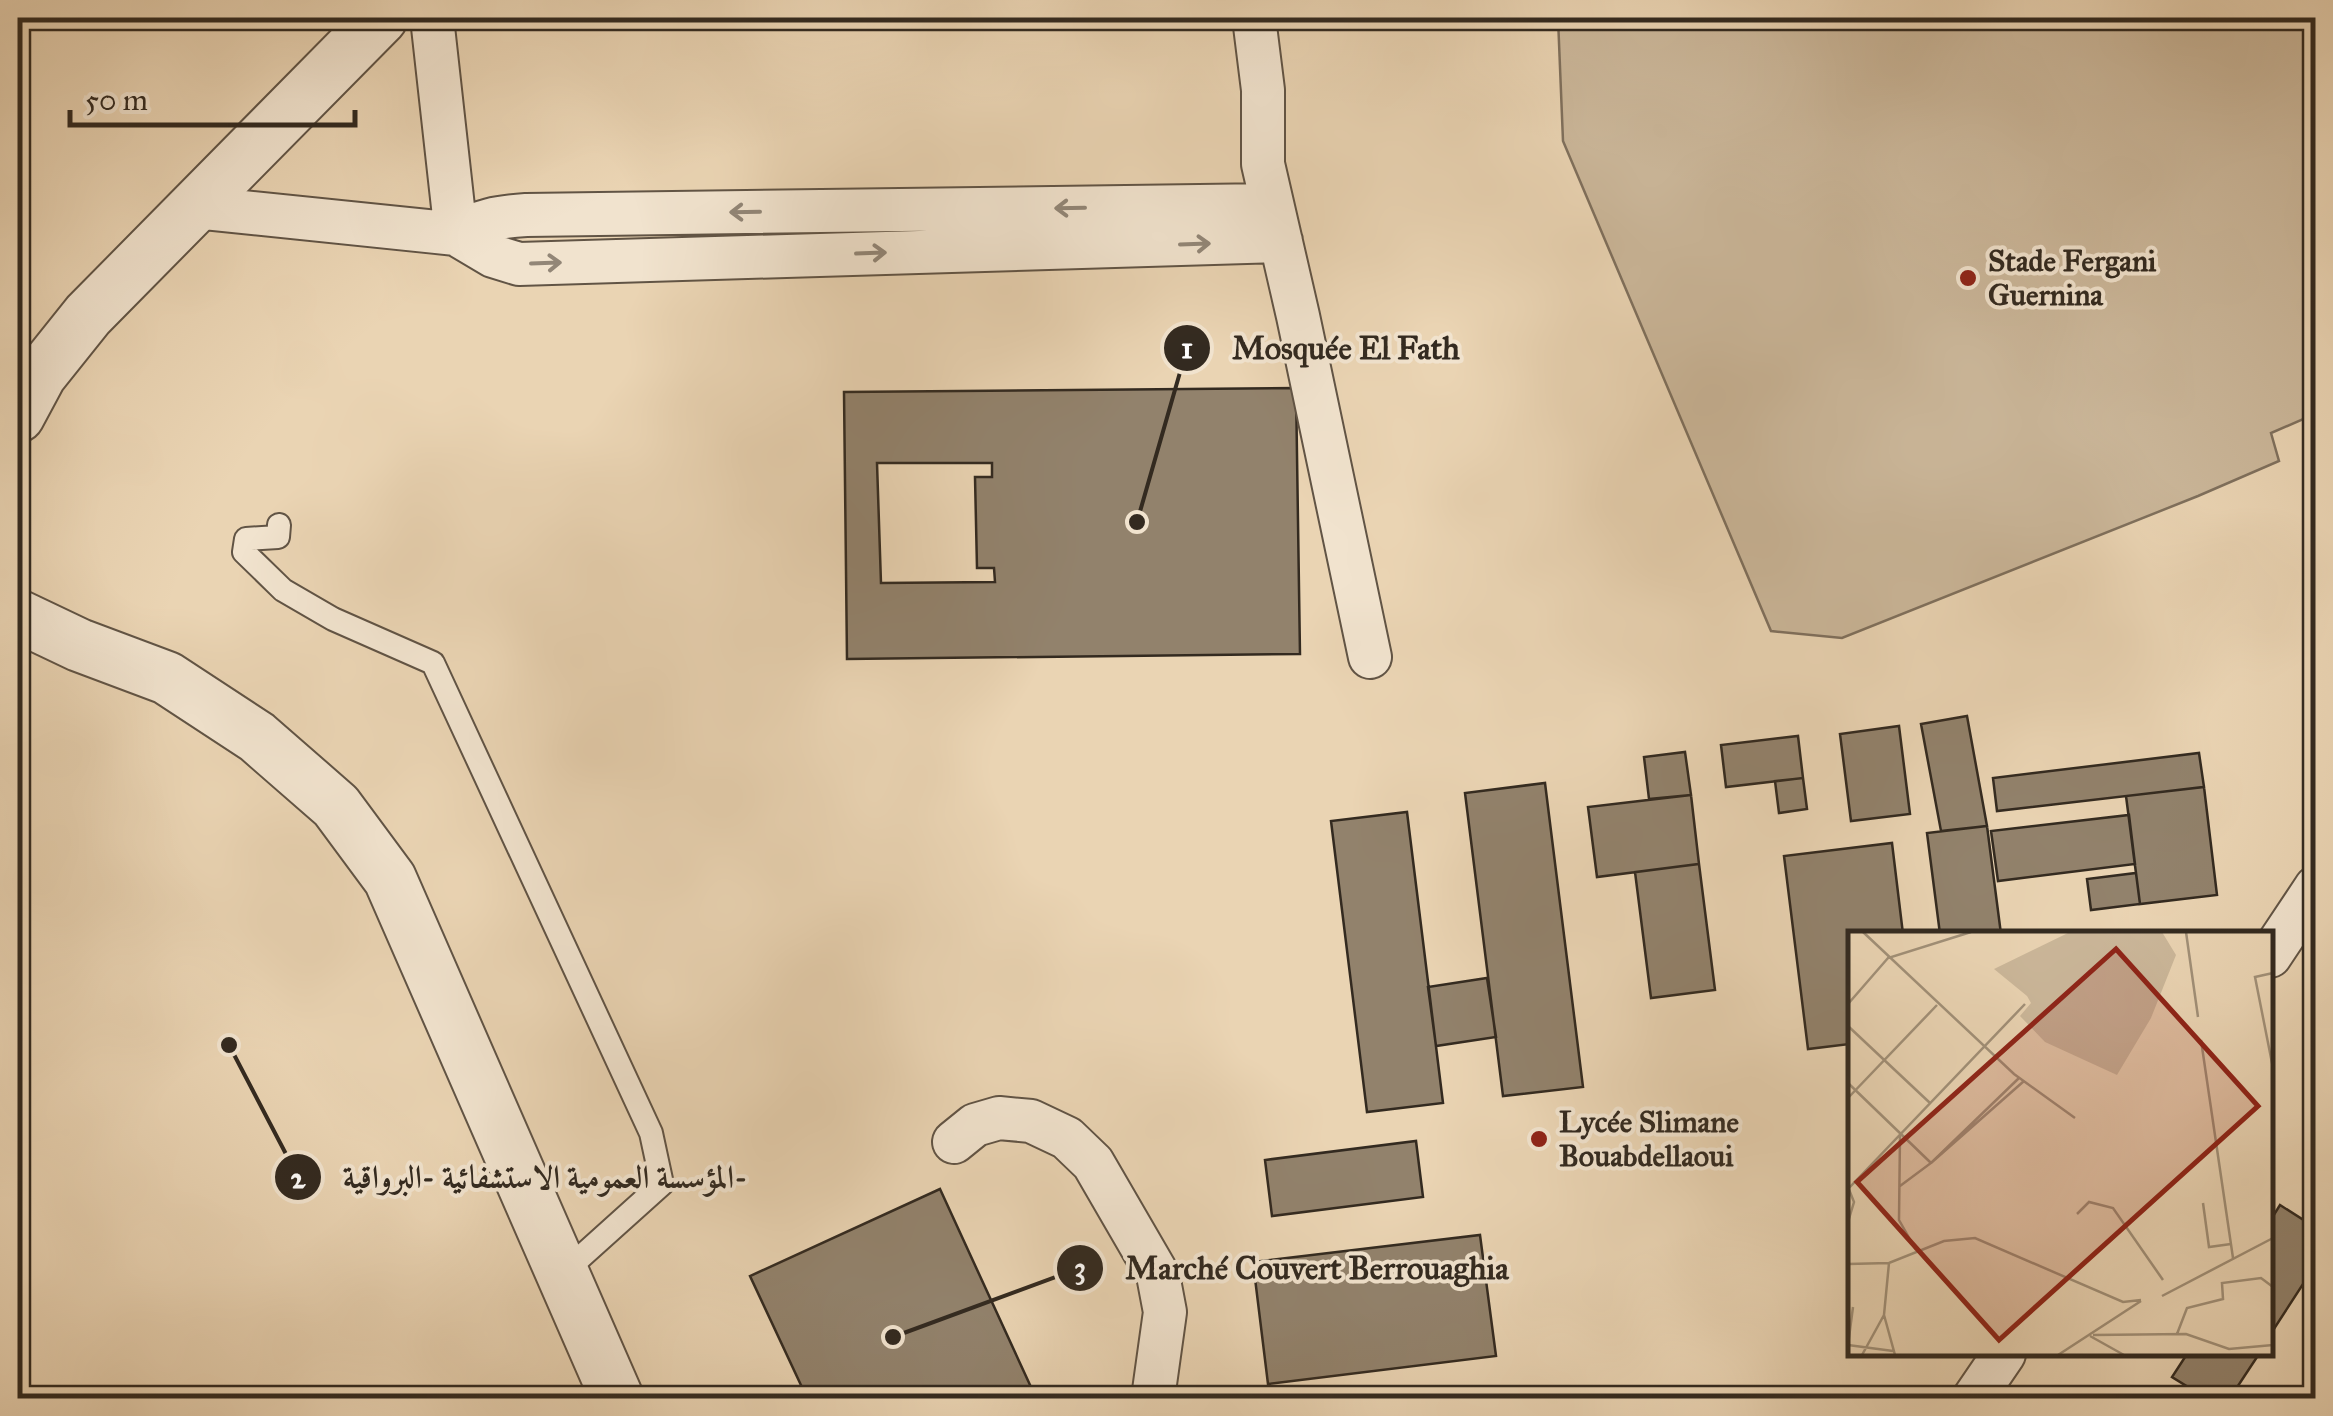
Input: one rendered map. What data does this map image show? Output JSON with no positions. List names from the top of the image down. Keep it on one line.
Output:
{"places":["Stade Fergani Guernina","Mosquée El Fath","المؤسسة العمومية الاستشفائية -البرواقية-","Lycée Slimane Bouabdellaoui","Marché Couvert Berrouaghia"],"scale_bar":"50 m"}
